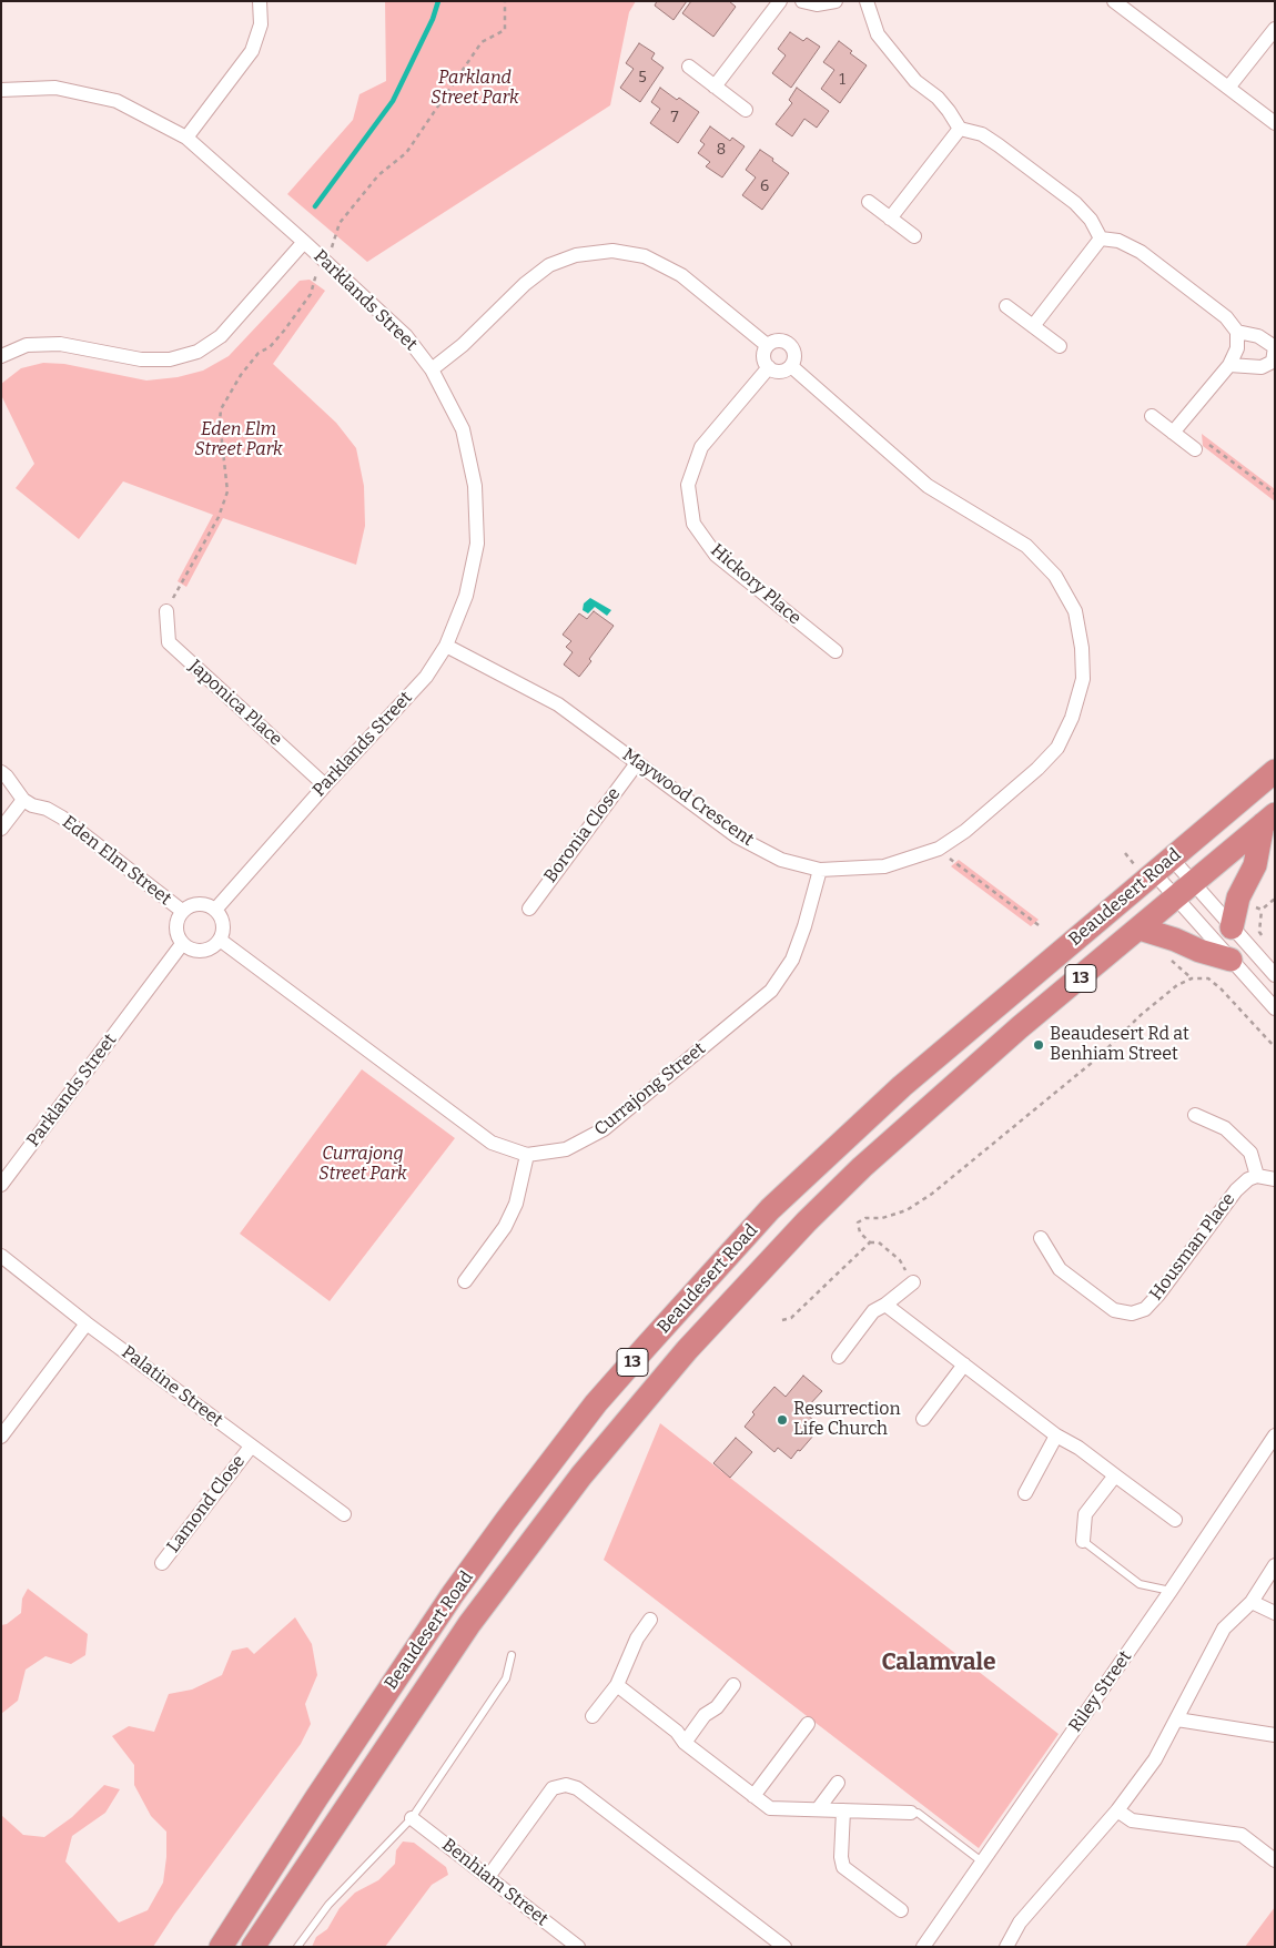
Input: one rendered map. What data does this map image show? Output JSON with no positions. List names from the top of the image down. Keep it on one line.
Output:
{"streets":{"highway":["Beaudesert Road","13"],"street":["Parklands Street","Hickory Place","Japonica Place","Maywood Crescent","Boronia Close","Eden Elm Street","Currajong Street","Housman Place","Palatine Street","Lamond Close","Riley Street","Benhiam Street"]},"crossings":[["Parklands Street","Japonica Place"],["Parklands Street","Maywood Crescent"],["Parklands Street","Eden Elm Street"],["Parklands Street","Currajong Street"],["Hickory Place","Maywood Crescent"],["Maywood Crescent","Boronia Close"],["Maywood Crescent","Currajong Street"],["Eden Elm Street","Currajong Street"],["Palatine Street","Lamond Close"]],"districts":["Calamvale"],"parks":["Parkland Street Park","Eden Elm Street Park","Currajong Street Park"],"places":["Beaudesert Rd at Benhiam Street","Resurrection Life Church"],"house_numbers":["5","1","7","8","6"]}
